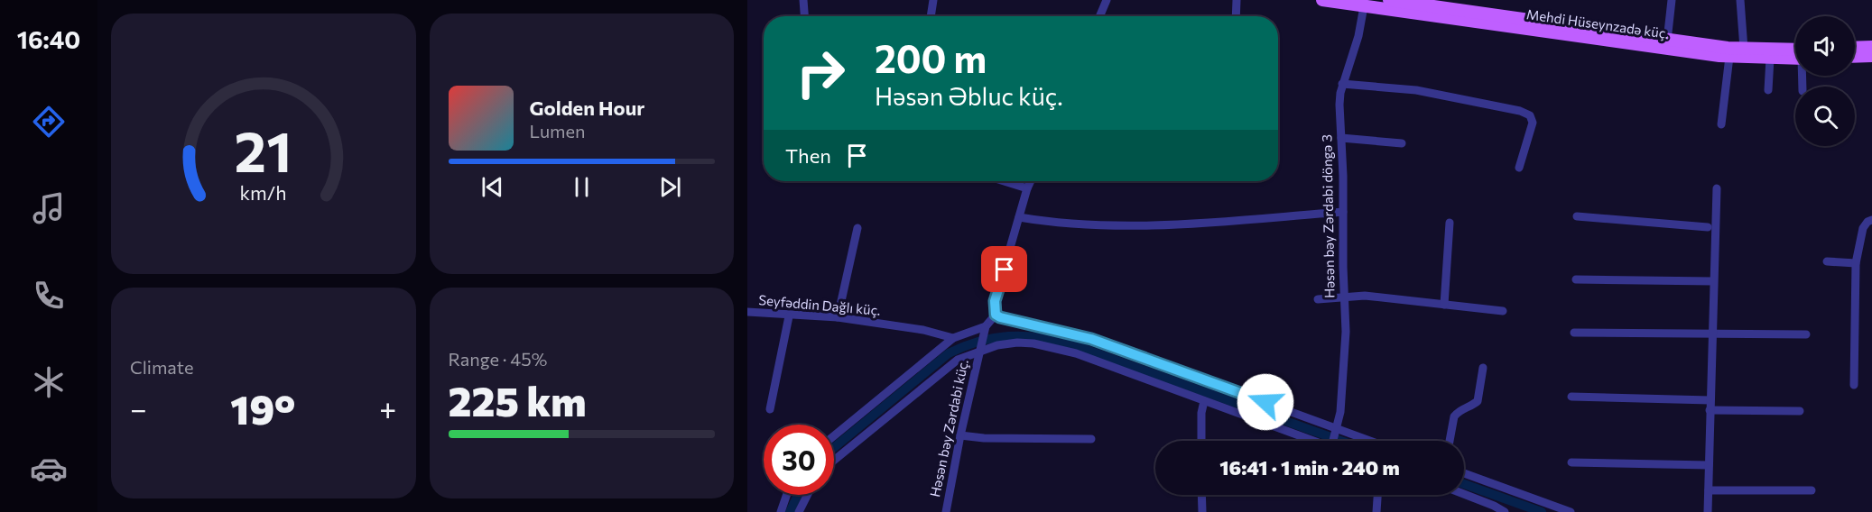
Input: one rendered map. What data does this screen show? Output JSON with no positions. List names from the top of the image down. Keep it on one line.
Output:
{"streets":{"main road":["Mehdi Hüseynzadə küç."],"street":["Həsən bəy Zərdabi döngə 3","Seyfəddin Dağlı küç.","Həsən bəy Zərdabi küç."]},"crossings":[["Mehdi Hüseynzadə küç.","Həsən bəy Zərdabi döngə 3"]],"page":{"tabs":"16:40","turn":["200 m","Həsən Əbluc küç."],"song":["Golden Hour","Lumen"],"then":"Then","tile":["Climate",["Range · 45%","225 km"]],"heat":["−","19°","+"],"limit":"30","trip":"16:41 · 1 min · 240 m","gauge":["21","km/h"]}}
